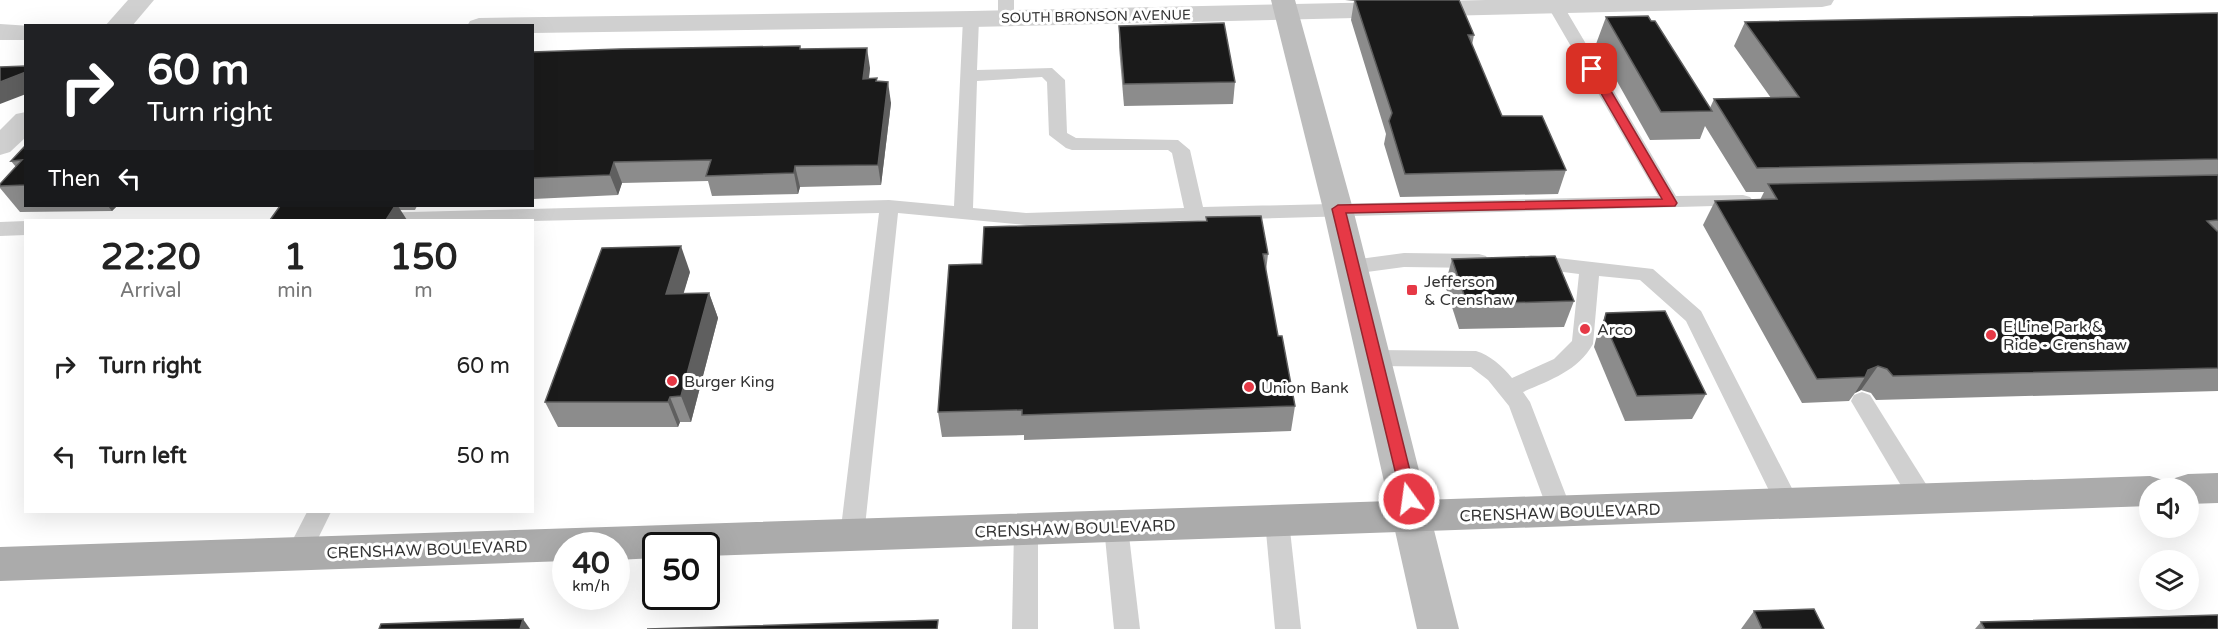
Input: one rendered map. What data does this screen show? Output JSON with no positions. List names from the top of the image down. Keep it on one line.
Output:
{"streets":{"main road":["CRENSHAW BOULEVARD"],"street":["SOUTH BRONSON AVENUE"]},"places":{"transit":["Jefferson & Crenshaw"],"other":["Arco","E Line Park & Ride - Crenshaw","Burger King","Union Bank"]},"page":{"turn":["60 m","Turn right"],"then":"Then","eta":["22:20","Arrival","1","min","150","m"],"list":[{"name":"Turn right","value":"60 m"},{"name":"Turn left","value":"50 m"}],"speed":"40 km/h","limit":"50"}}
